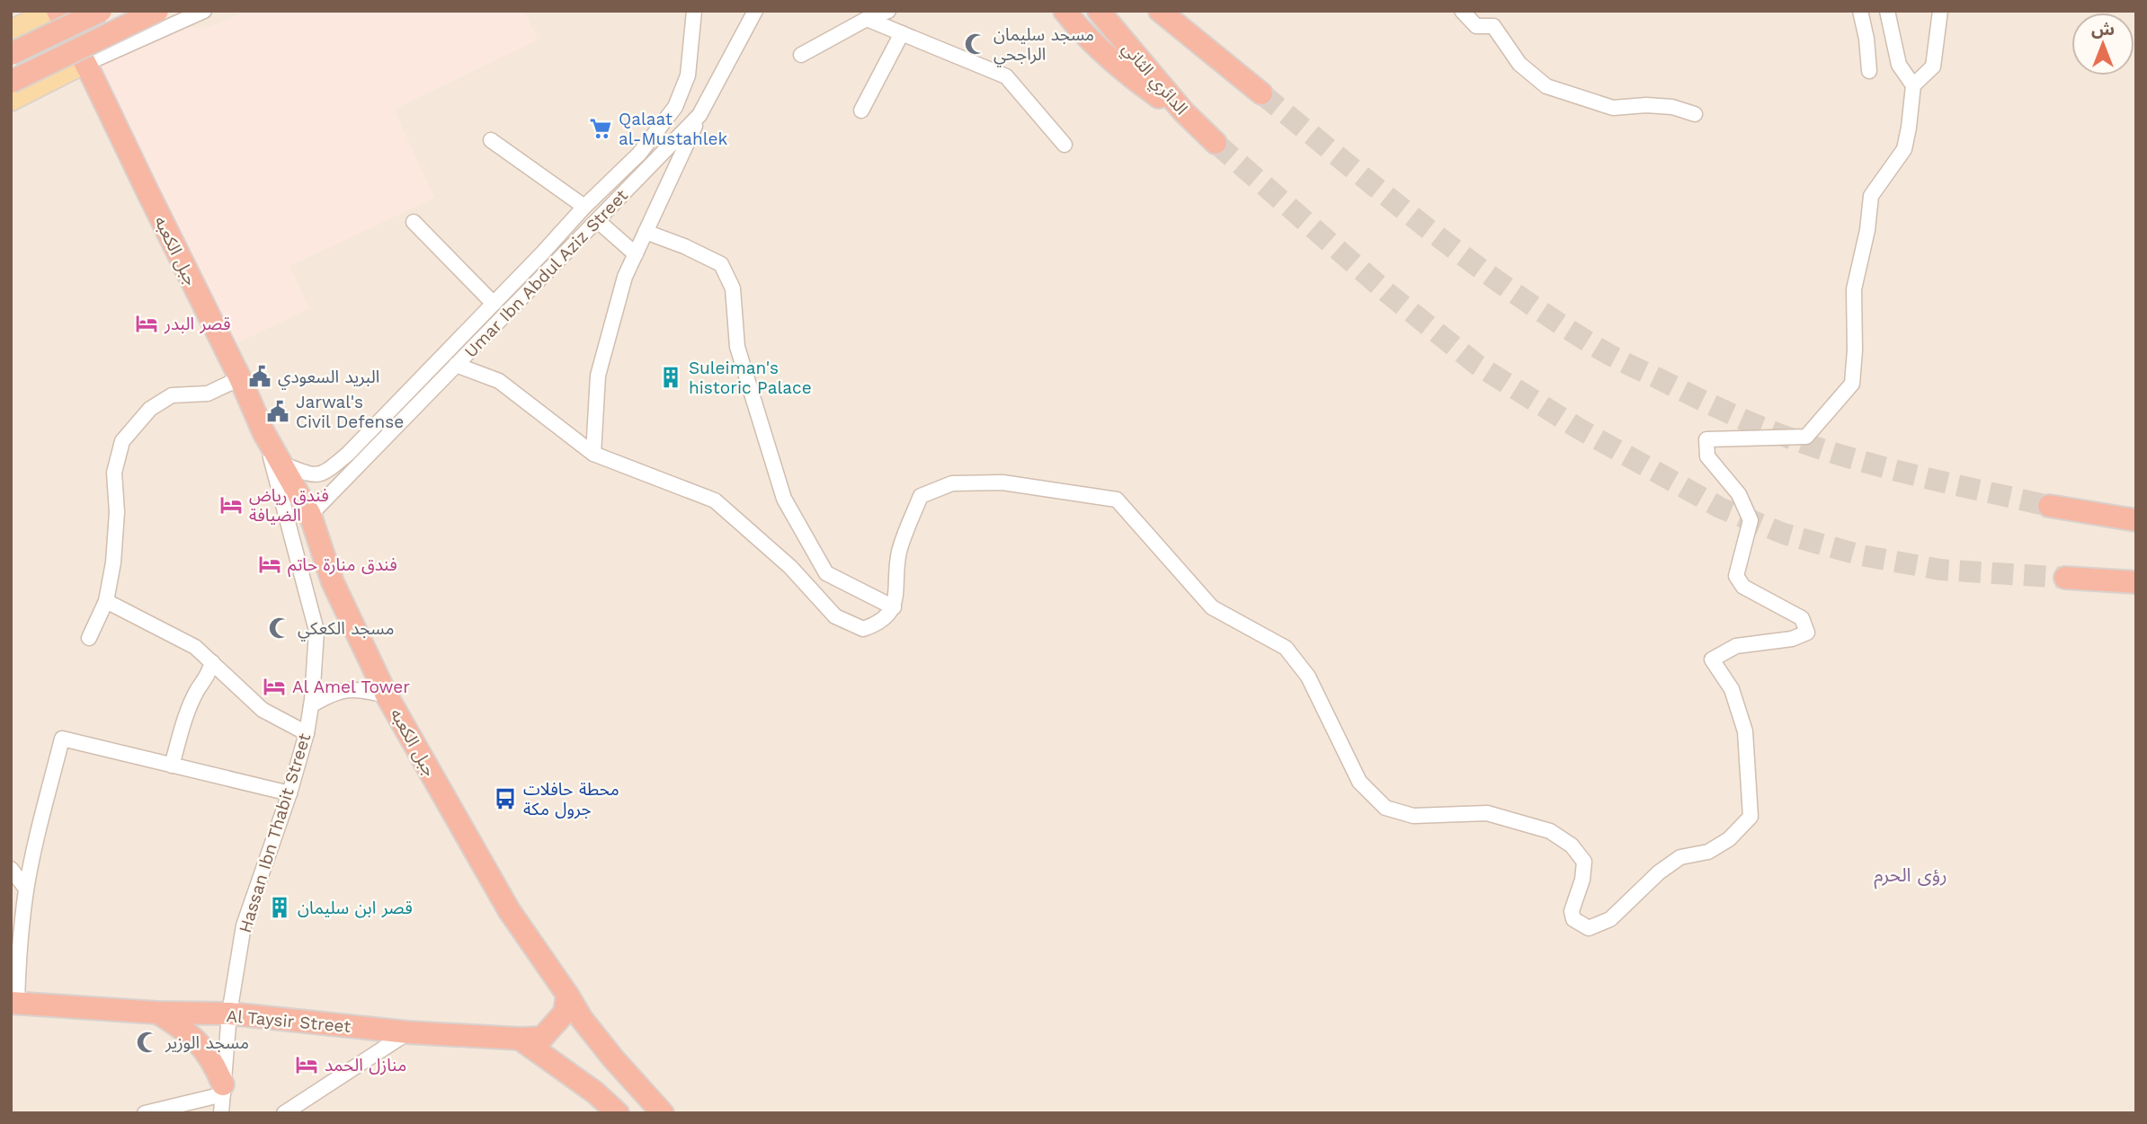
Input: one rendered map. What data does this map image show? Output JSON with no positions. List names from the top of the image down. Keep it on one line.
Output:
{"streets":{"highway":["الدائري الثاني","جبل الكعبه","Al Taysir Street"],"street":["Umar Ibn Abdul Aziz Street","Hassan Ibn Thabit Street"]},"crossings":[["جبل الكعبه","Umar Ibn Abdul Aziz Street"],["جبل الكعبه","Hassan Ibn Thabit Street"],["Hassan Ibn Thabit Street","Al Taysir Street"]],"districts":["رؤى الحرم"],"places":{"mosque":["مسجد سليمان الراجحي","مسجد الكعكي","مسجد الوزير"],"supermarket":["Qalaat al-Mustahlek"],"hotel":["قصر البدر","فندق رياض الضيافة","فندق منارة حاتم","Al Amel Tower","منازل الحمد"],"public building":["البريد السعودي","Jarwal's Civil Defense"],"building":["Suleiman's historic Palace","قصر ابن سليمان"],"bus stop":["محطة حافلات جرول مكة"]},"north":"top"}
